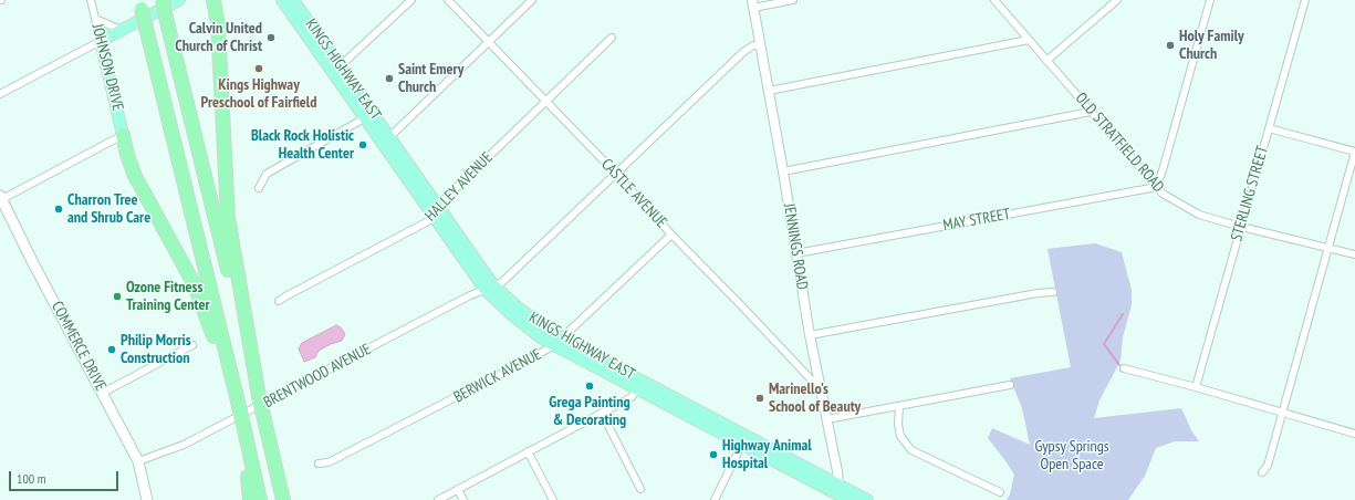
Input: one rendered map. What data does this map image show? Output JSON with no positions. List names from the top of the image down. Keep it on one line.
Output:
{"streets":{"main road":["JOHNSON DRIVE","KINGS HIGHWAY EAST","COMMERCE DRIVE"],"street":["OLD STRATFIELD ROAD","HALLEY AVENUE","CASTLE AVENUE","STERLING STREET","MAY STREET","JENNINGS ROAD","BRENTWOOD AVENUE","BERWICK AVENUE"]},"crossings":[["KINGS HIGHWAY EAST","HALLEY AVENUE"],["KINGS HIGHWAY EAST","JENNINGS ROAD"],["KINGS HIGHWAY EAST","BRENTWOOD AVENUE"],["KINGS HIGHWAY EAST","BERWICK AVENUE"],["OLD STRATFIELD ROAD","STERLING STREET"],["OLD STRATFIELD ROAD","MAY STREET"],["HALLEY AVENUE","CASTLE AVENUE"],["CASTLE AVENUE","JENNINGS ROAD"],["CASTLE AVENUE","BRENTWOOD AVENUE"],["CASTLE AVENUE","BERWICK AVENUE"],["MAY STREET","JENNINGS ROAD"],["JENNINGS ROAD","BRENTWOOD AVENUE"],["COMMERCE DRIVE","BRENTWOOD AVENUE"]],"parks":["Gypsy Springs Open Space"],"places":["Calvin United Church of Christ","Holy Family Church","Kings Highway Preschool of Fairfield","Saint Emery Church","Black Rock Holistic Health Center","Charron Tree and Shrub Care","Ozone Fitness Training Center","Philip Morris Construction","Grega Painting & Decorating","Marinello's School of Beauty","Highway Animal Hospital"],"scale_bar":"100 m"}
